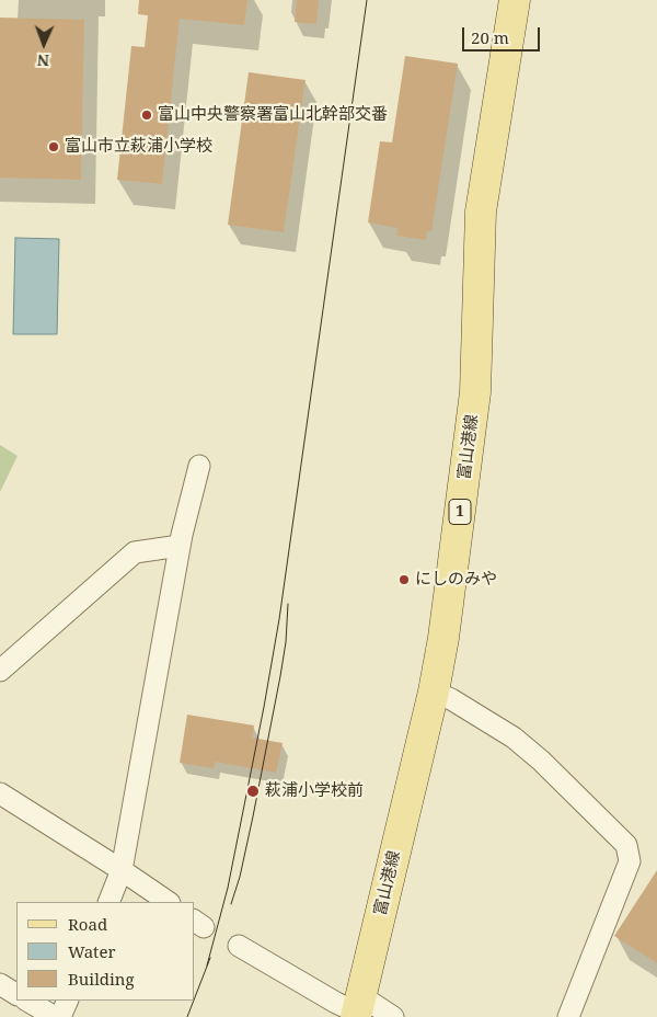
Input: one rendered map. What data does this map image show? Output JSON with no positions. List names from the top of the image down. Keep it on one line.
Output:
{"streets":{"main road":["富山港線","1"]},"places":["富山中央警察署富山北幹部交番","富山市立萩浦小学校","にしのみや","萩浦小学校前"],"legend":["Road","Water","Building"],"scale_bar":"20 m","north":"bottom"}
